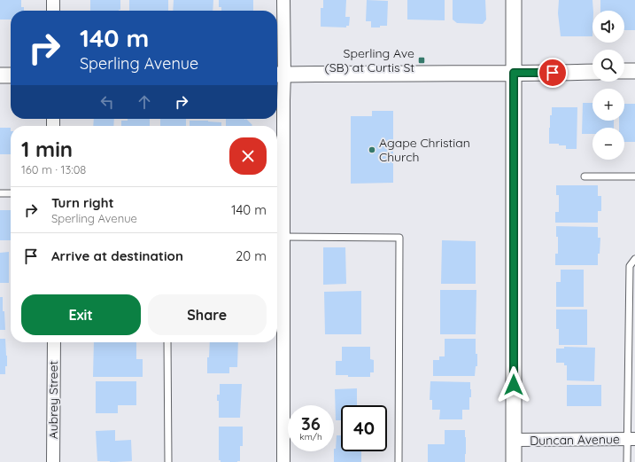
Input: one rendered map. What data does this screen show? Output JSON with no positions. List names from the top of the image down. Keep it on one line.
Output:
{"streets":{"street":["Aubrey Street","Duncan Avenue"]},"places":{"transit":["Sperling Ave (SB) at Curtis St"],"other":["Agape Christian Church"]},"page":{"map_buttons":["+","−"],"turn":["140 m","Sperling Avenue"],"heading":["1 min","160 m · 13:08"],"list":[{"name":"Turn right","note":"Sperling Avenue","value":"140 m"},{"name":"Arrive at destination","value":"20 m"}],"buttons":["Exit","Share"],"speed":"36 km/h","limit":"40"}}
